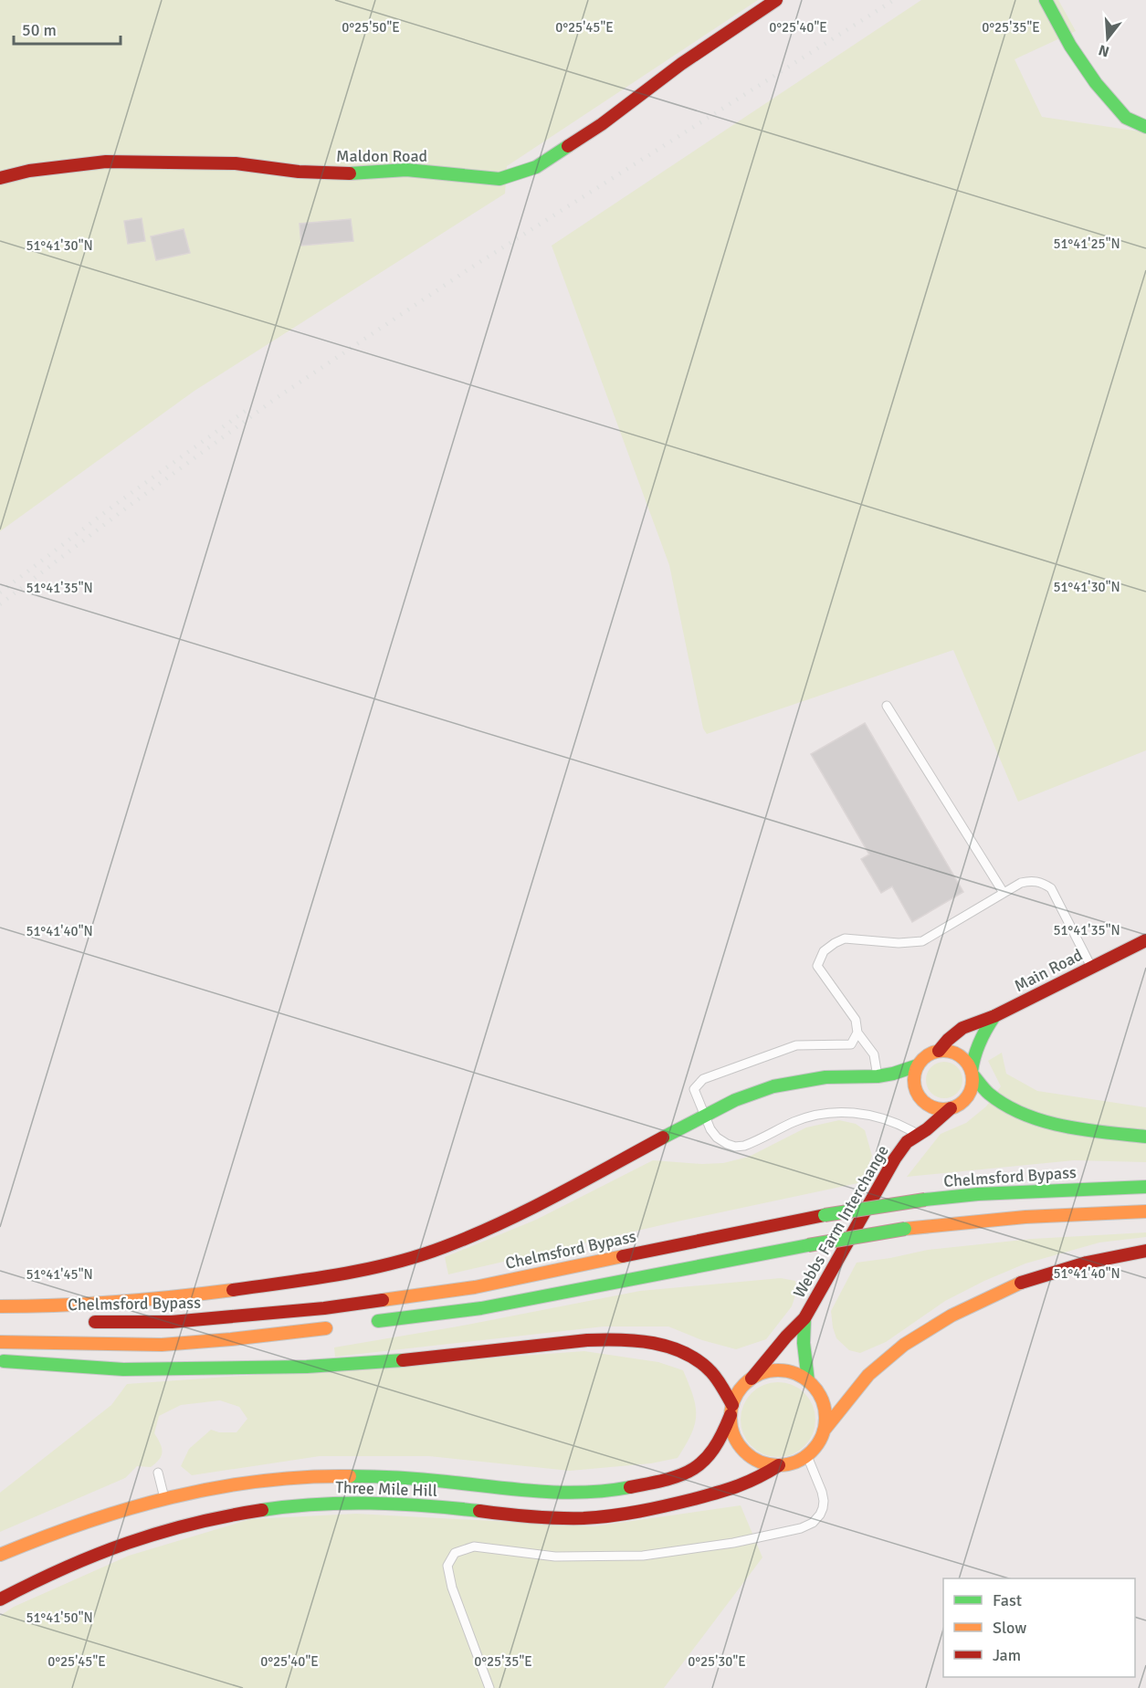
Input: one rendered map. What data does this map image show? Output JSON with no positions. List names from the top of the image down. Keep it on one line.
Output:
{"streets":{"main road":["Maldon Road","Main Road","Chelmsford Bypass","Webbs Farm Interchange","Three Mile Hill"]},"crossings":[["Main Road","Webbs Farm Interchange"],["Webbs Farm Interchange","Three Mile Hill"]],"legend":["Fast","Slow","Jam"],"scale_bar":"50 m","north":"bottom","coordinates":["0°25'50\"E","0°25'45\"E","0°25'40\"E","0°25'35\"E","51°41'25\"N","51°41'30\"N","51°41'35\"N","51°41'40\"N","51°41'45\"N","51°41'50\"N","0°25'30\"E"]}
